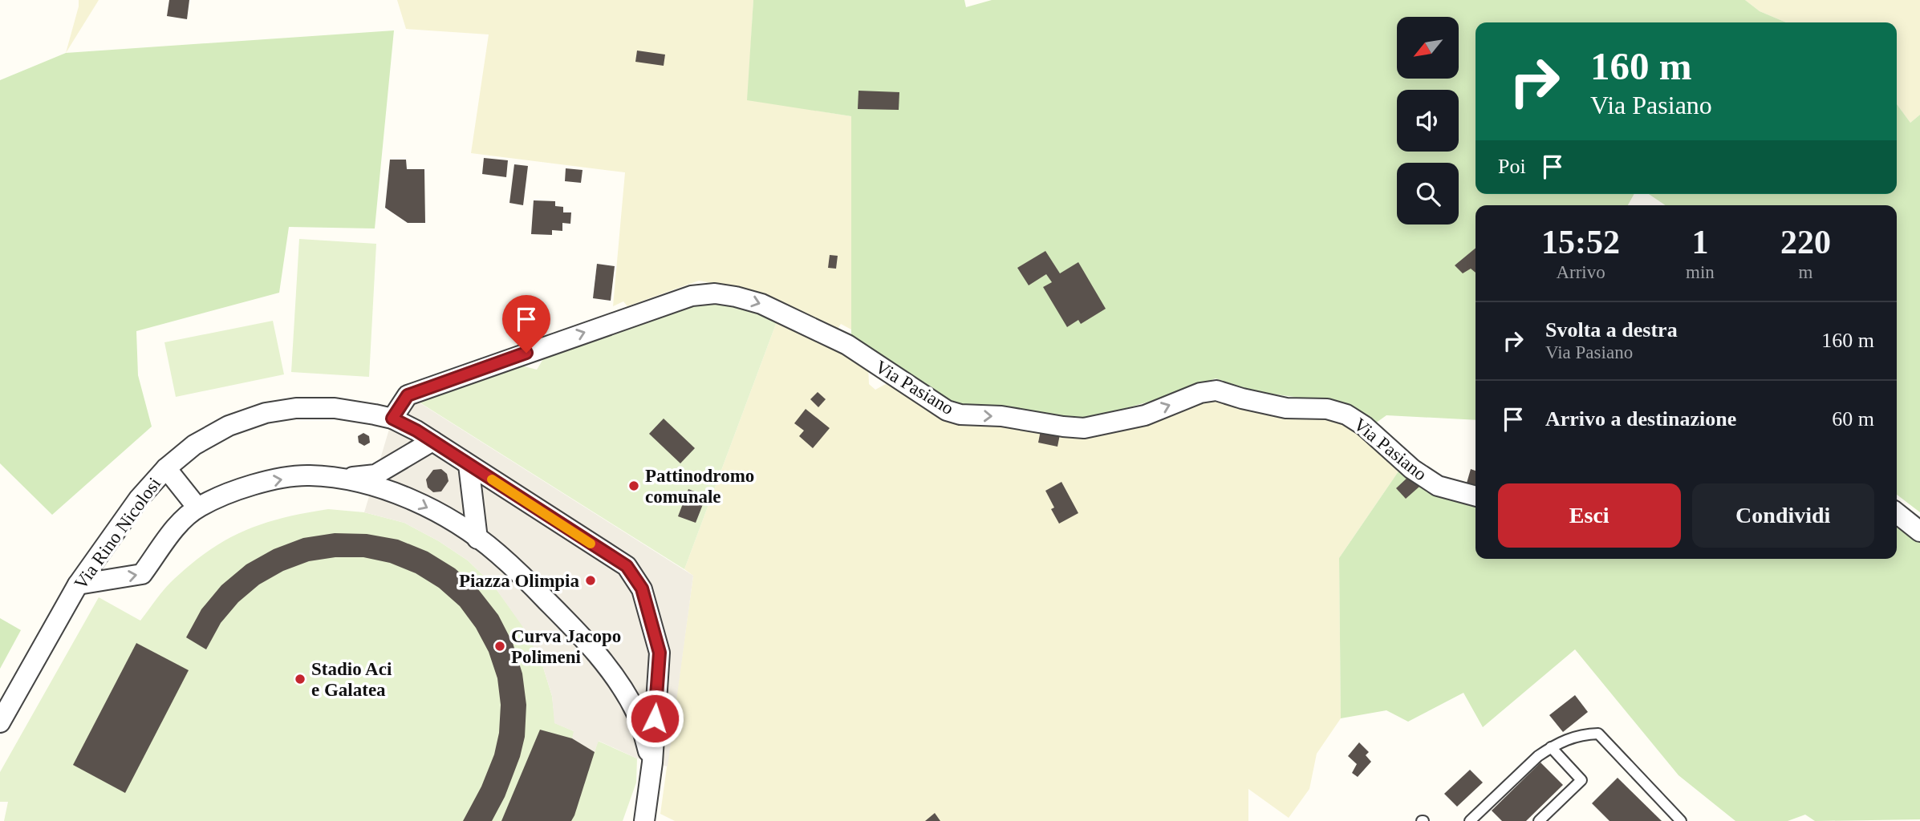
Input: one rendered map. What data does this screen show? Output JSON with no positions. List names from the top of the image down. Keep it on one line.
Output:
{"streets":{"street":["Via Pasiano","Via Rino Nicolosi"]},"crossings":[["Via Pasiano","Via Rino Nicolosi"]],"one_way":["Via Pasiano"],"places":["Pattinodromo comunale","Piazza Olimpia","Curva Jacopo Polimeni","Stadio Aci e Galatea"],"north":"bottom left","page":{"turn":["160 m","Via Pasiano"],"then":"Poi","eta":["15:52","Arrivo","1","min","220","m"],"list":[{"name":"Svolta a destra","note":"Via Pasiano","value":"160 m"},{"name":"Arrivo a destinazione","value":"60 m"}],"buttons":["Esci","Condividi"]}}
